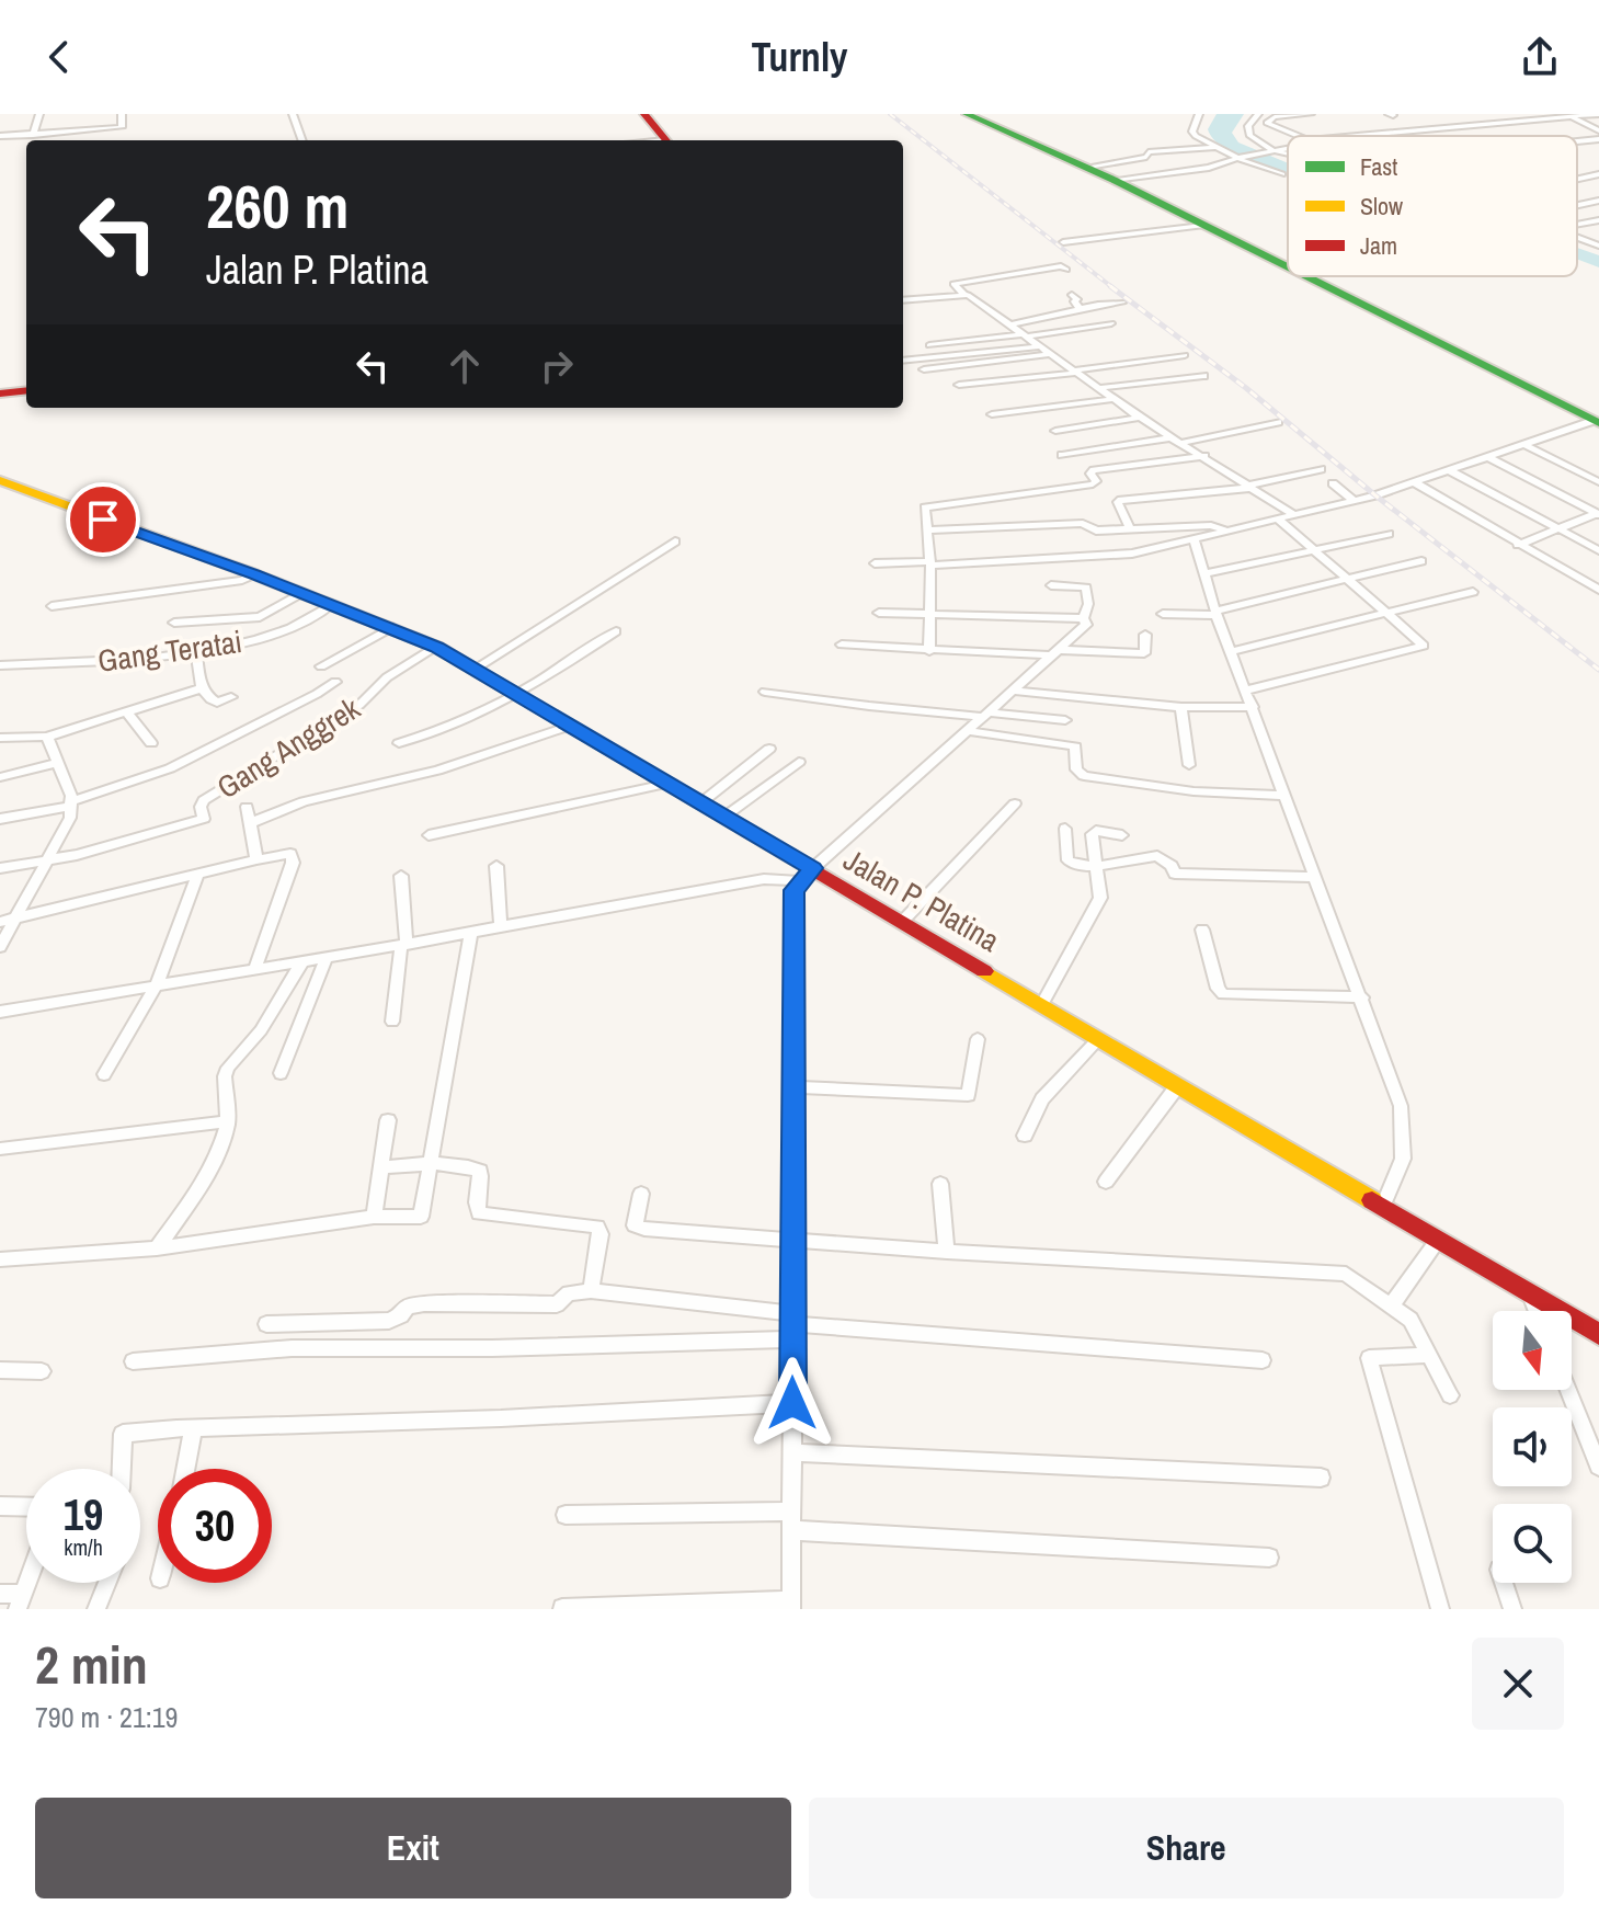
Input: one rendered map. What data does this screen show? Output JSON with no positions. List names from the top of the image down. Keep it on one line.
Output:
{"streets":{"main road":["Jalan P. Platina"],"street":["Gang Teratai","Gang Anggrek"]},"crossings":[["Gang Teratai","Jalan P. Platina"],["Gang Anggrek","Jalan P. Platina"]],"legend":["Fast","Slow","Jam"],"north":"bottom","page":{"header":"Turnly","turn":["260 m","Jalan P. Platina"],"speed":"19 km/h","limit":"30","heading":["2 min","790 m · 21:19"],"buttons":["Exit","Share"]}}
